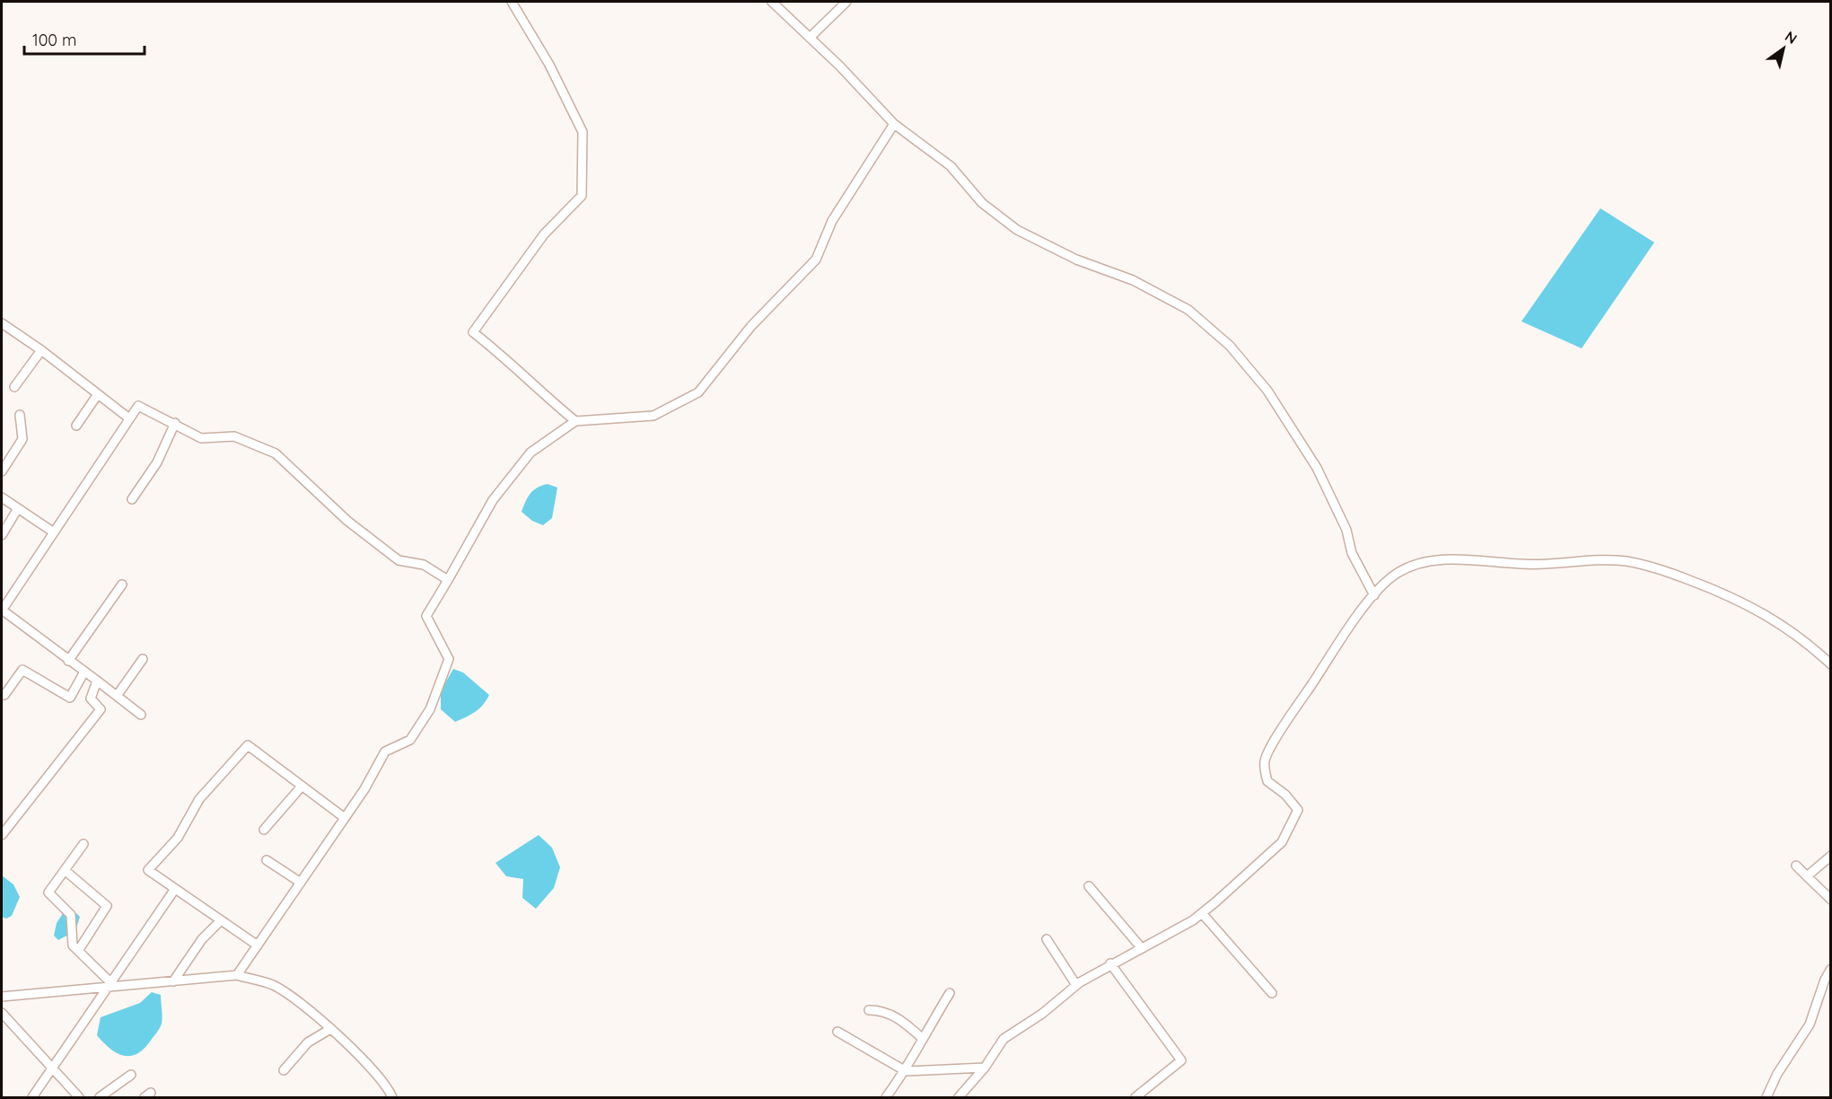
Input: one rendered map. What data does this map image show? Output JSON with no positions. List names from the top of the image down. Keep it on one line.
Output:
{"scale_bar":"100 m","north":"top right"}
